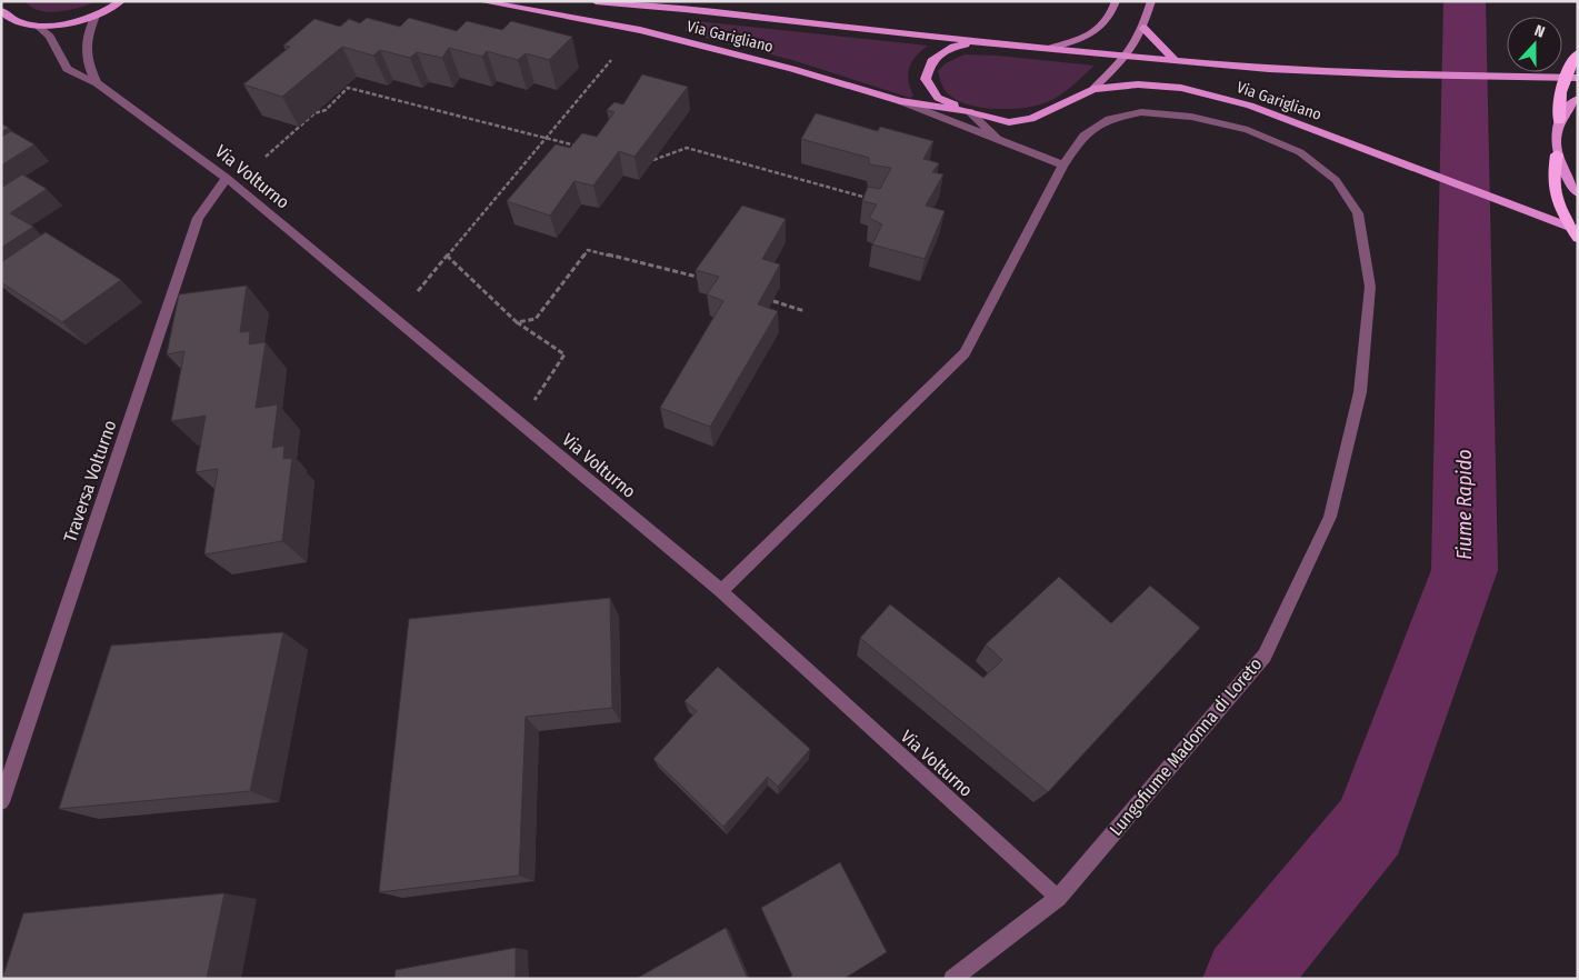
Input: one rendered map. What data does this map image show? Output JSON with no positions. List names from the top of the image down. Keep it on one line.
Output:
{"streets":{"main road":["Via Garigliano"],"street":["Via Volturno","Traversa Volturno","Lungofiume Madonna di Loreto"]},"crossings":[["Via Volturno","Traversa Volturno"],["Via Volturno","Lungofiume Madonna di Loreto"]],"water":["Fiume Rapido"],"north":"top"}
